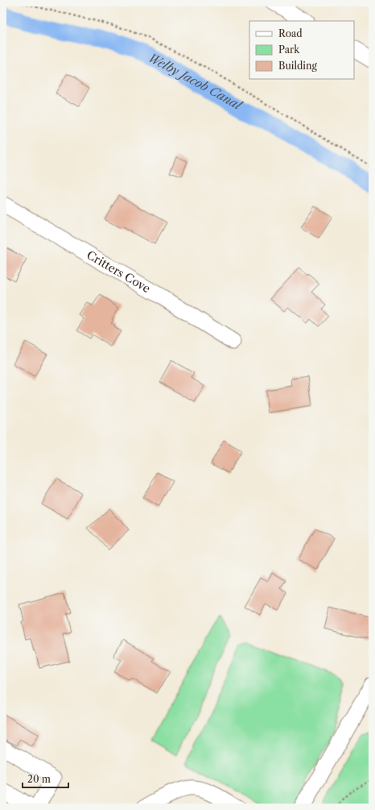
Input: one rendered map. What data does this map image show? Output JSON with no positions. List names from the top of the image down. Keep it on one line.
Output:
{"streets":{"street":["Critters Cove"]},"water":["Welby Jacob Canal"],"legend":["Road","Park","Building"],"scale_bar":"20 m"}
